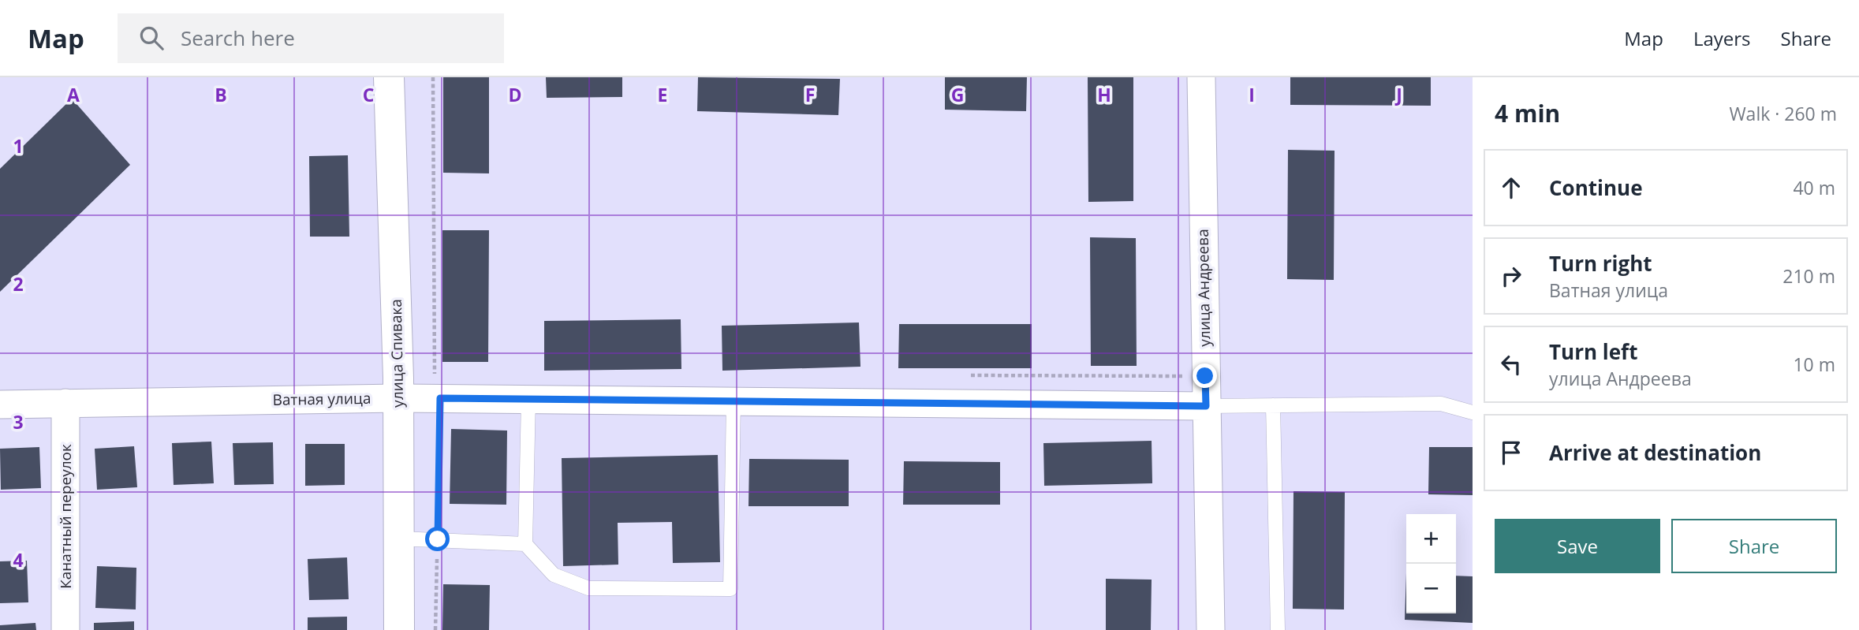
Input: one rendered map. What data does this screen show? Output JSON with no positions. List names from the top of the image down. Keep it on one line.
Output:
{"streets":{"street":["улица Андреева","улица Спивака","Ватная улица","Канатный переулок"]},"crossings":[["улица Андреева","Ватная улица"],["улица Спивака","Ватная улица"],["Ватная улица","Канатный переулок"]],"page":{"header":"Map","search":"Search here","nav":["Map","Layers","Share"],"heading":["4 min","Walk · 260 m"],"list":[["Continue","40 m"],["Turn right","Ватная улица","210 m"],["Turn left","улица Андреева","10 m"],"Arrive at destination"],"buttons":["Save","Share"],"map_buttons":["+","−"]},"grid":{"columns":["A","B","C","D","E","F","G","H","I","J"],"rows":["1","2","3","4"]}}
